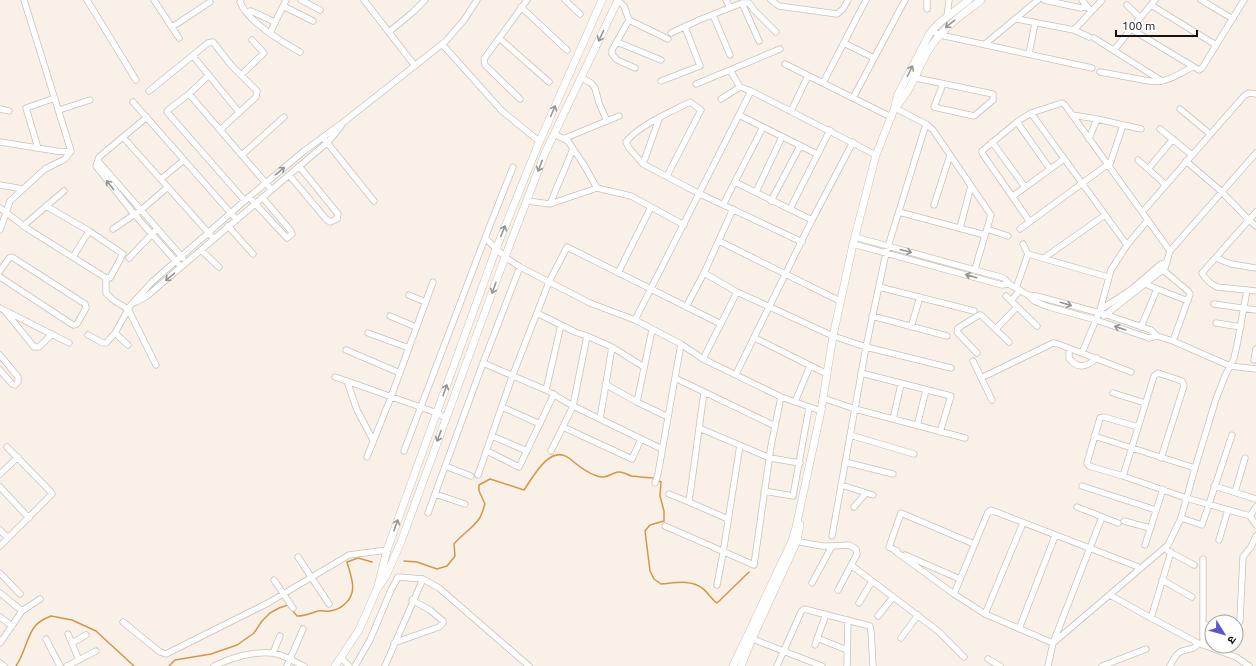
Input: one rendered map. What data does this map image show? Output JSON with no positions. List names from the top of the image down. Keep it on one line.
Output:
{"scale_bar":"100 m","north":"bottom right"}
